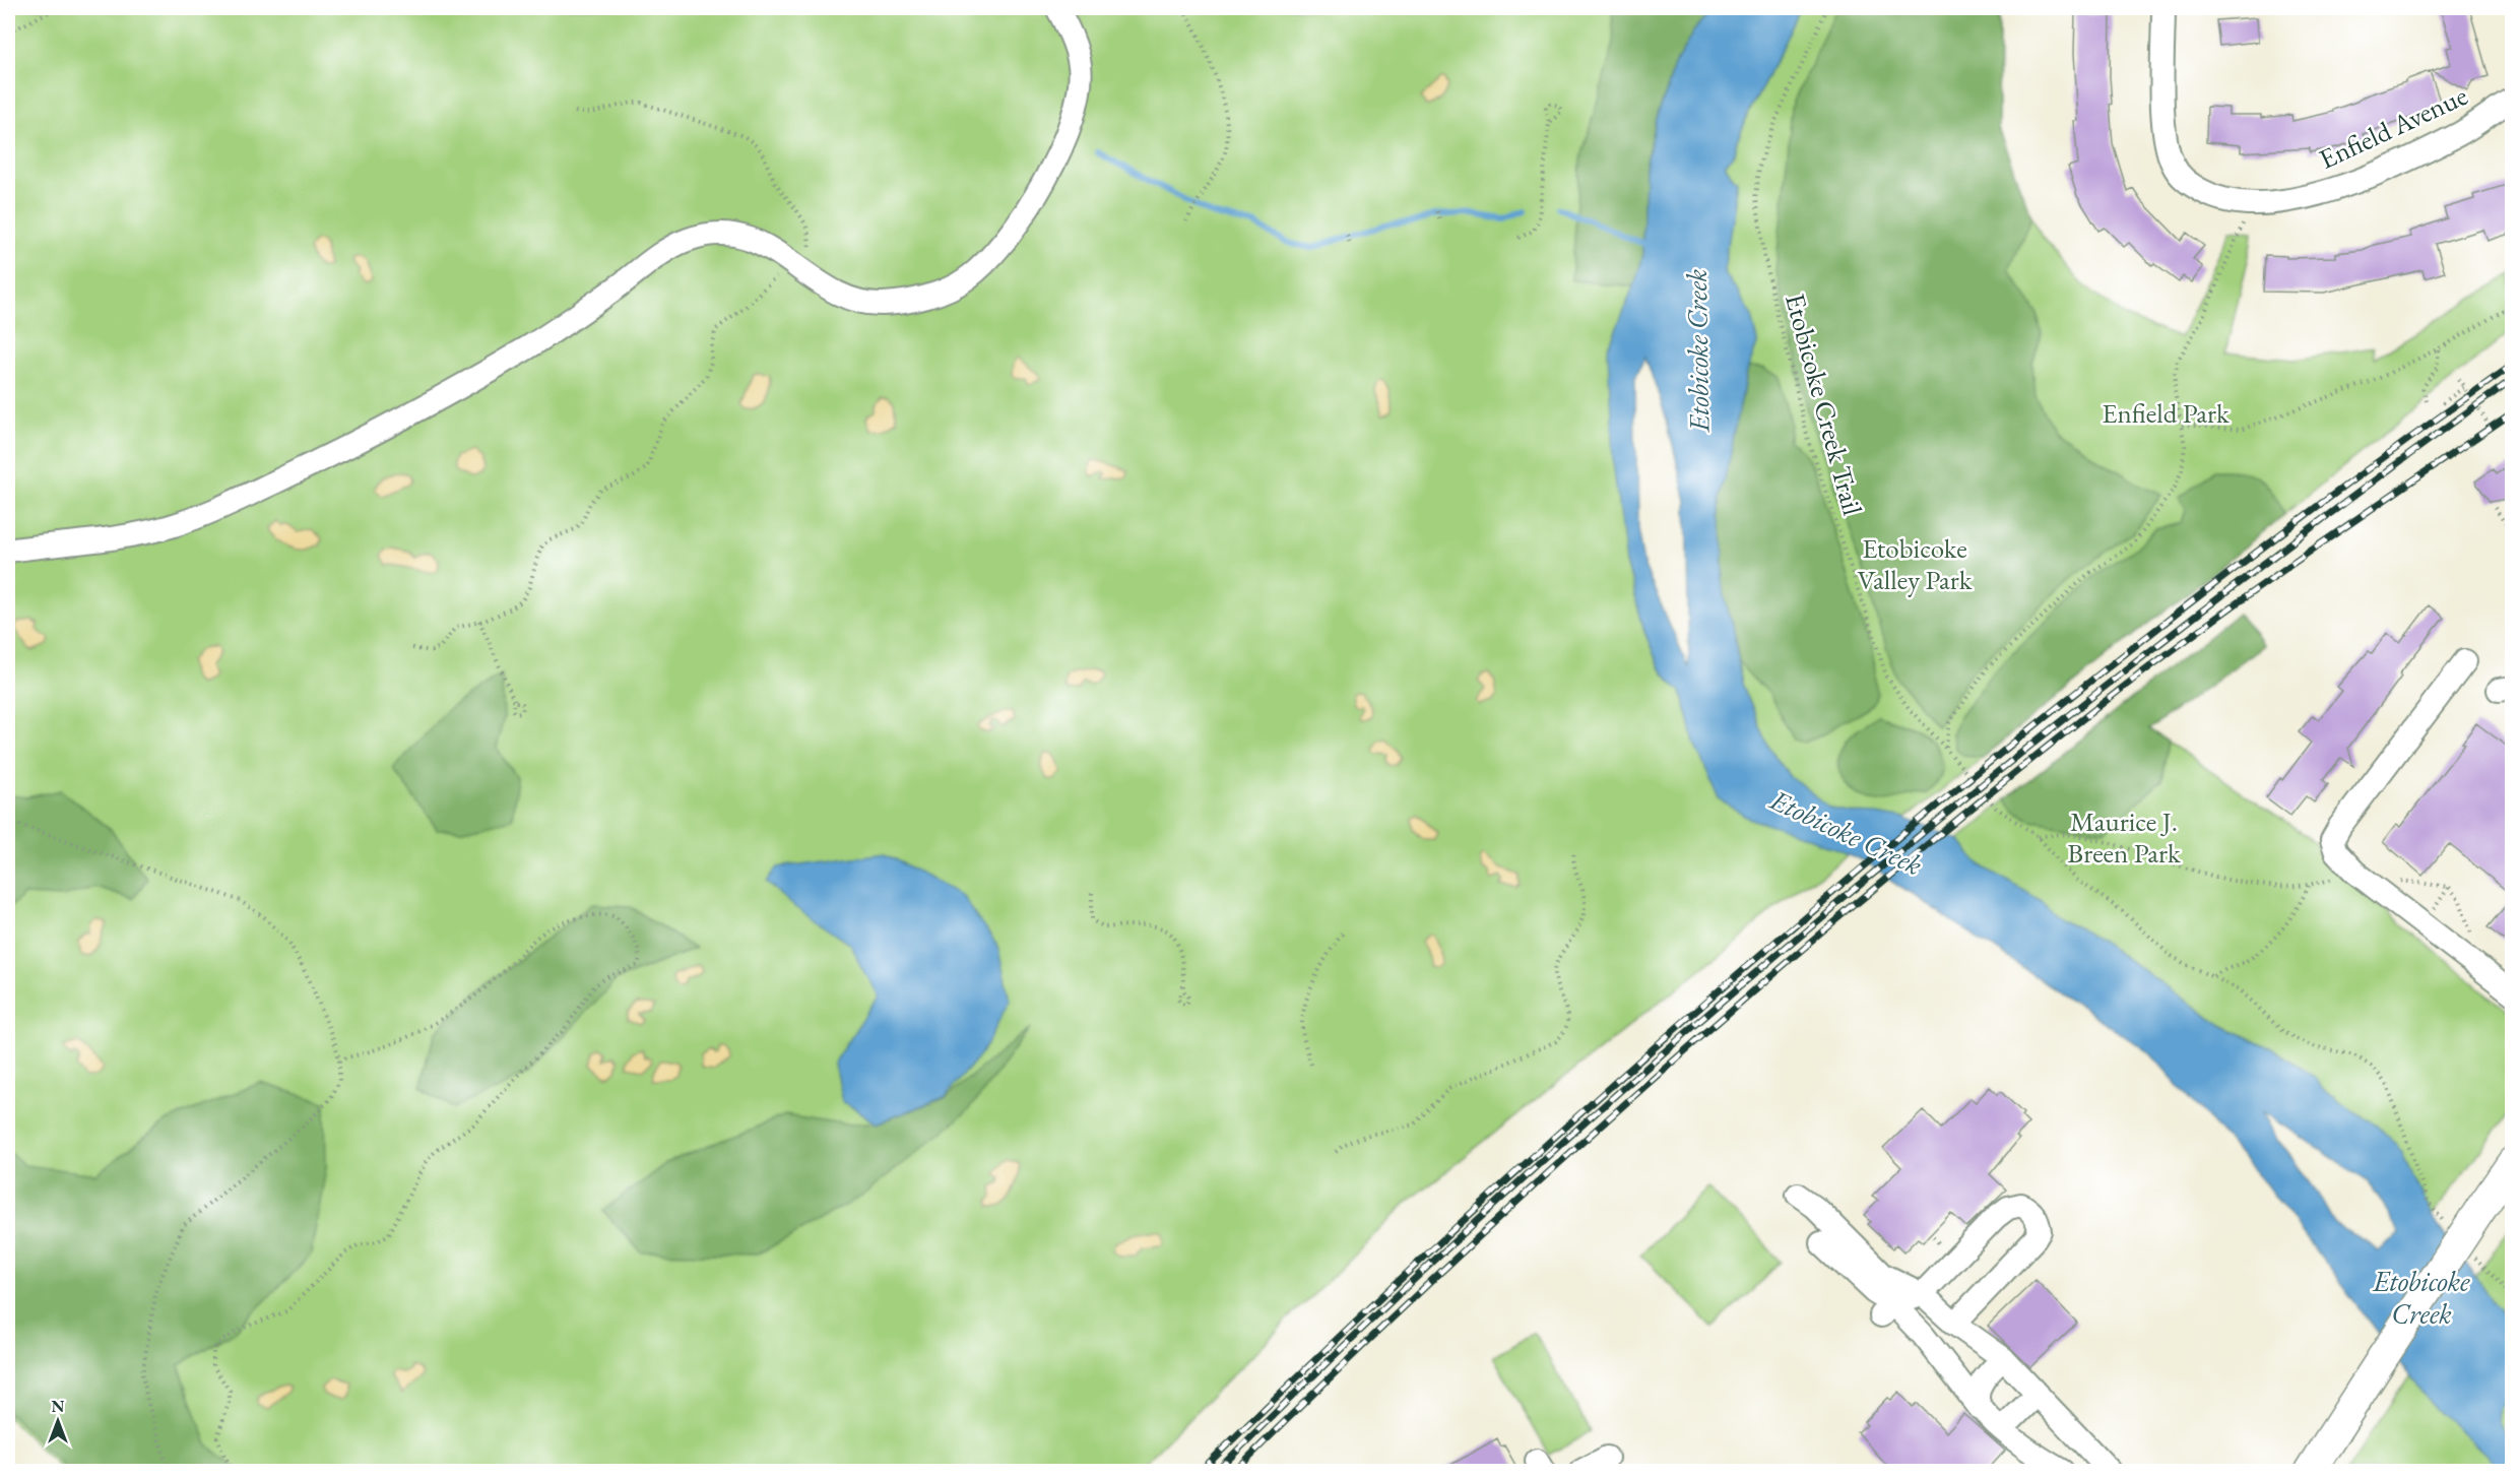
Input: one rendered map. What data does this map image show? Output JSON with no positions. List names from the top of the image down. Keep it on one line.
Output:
{"streets":{"street":["Enfield Avenue"],"path":["Etobicoke Creek Trail"]},"water":["Etobicoke Creek"],"parks":["Enfield Park","Etobicoke Valley Park","Maurice J. Breen Park"],"north":"top"}
